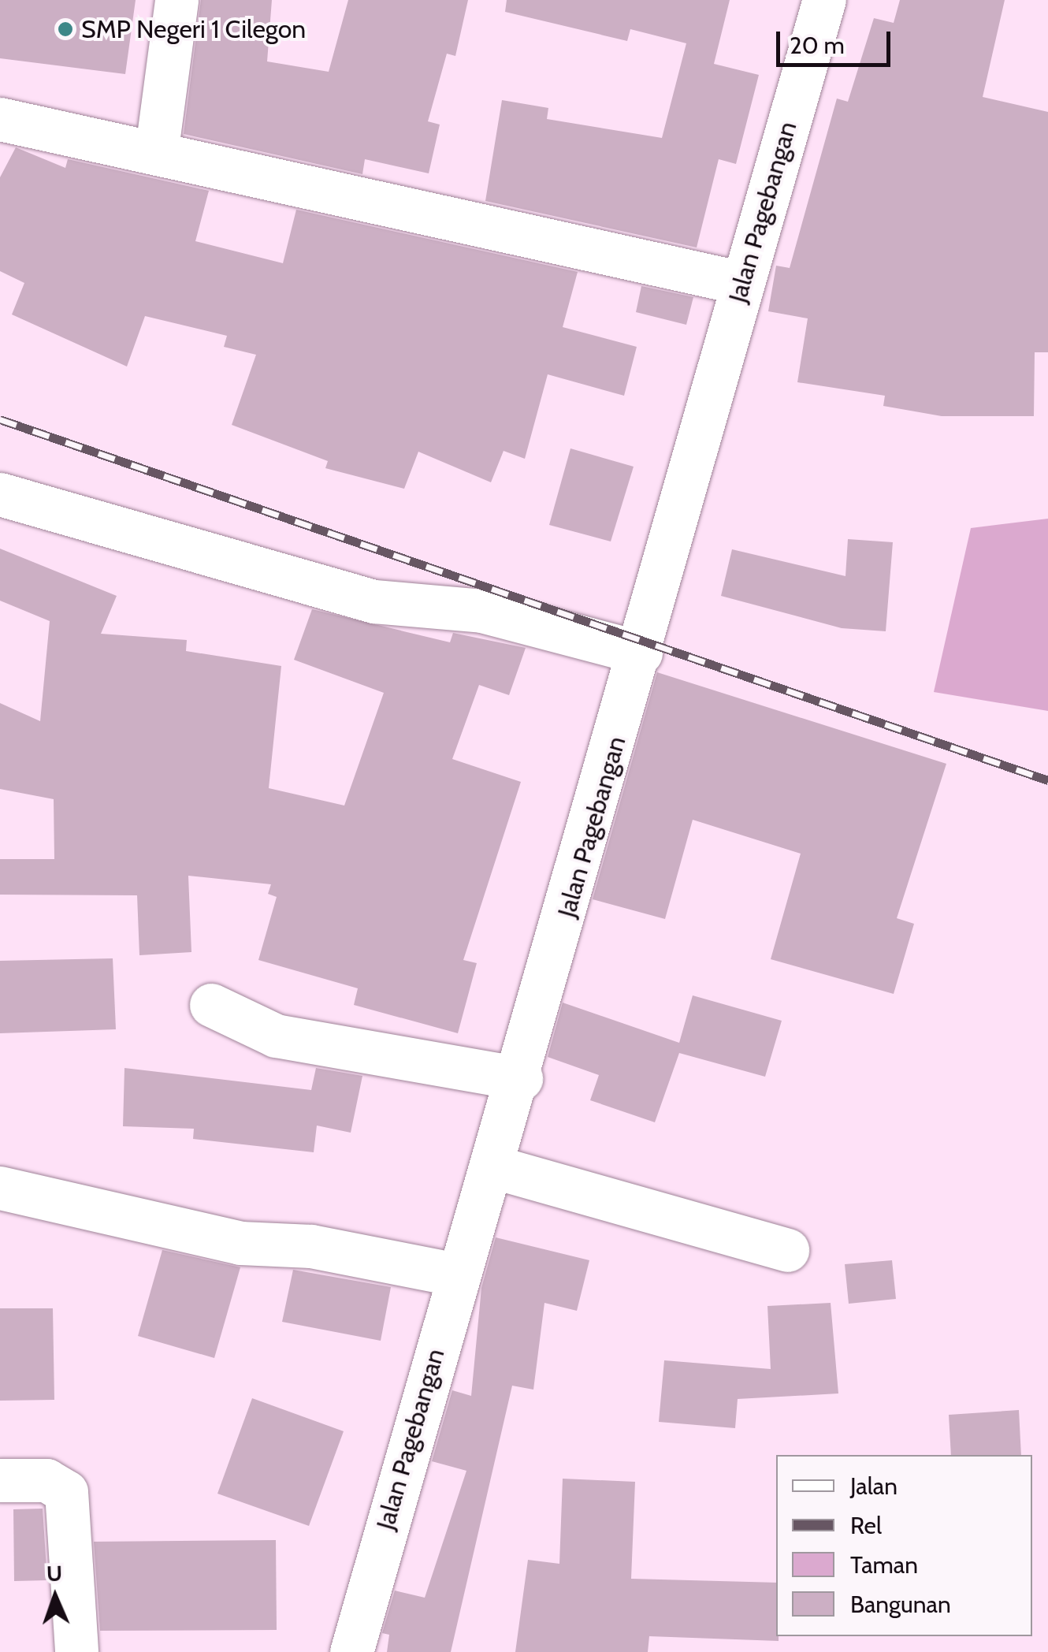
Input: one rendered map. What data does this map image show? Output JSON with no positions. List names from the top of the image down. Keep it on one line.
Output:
{"streets":{"street":["Jalan Pagebangan"]},"places":["SMP Negeri 1 Cilegon"],"legend":["Jalan","Rel","Taman","Bangunan"],"scale_bar":"20 m","north":"top"}
